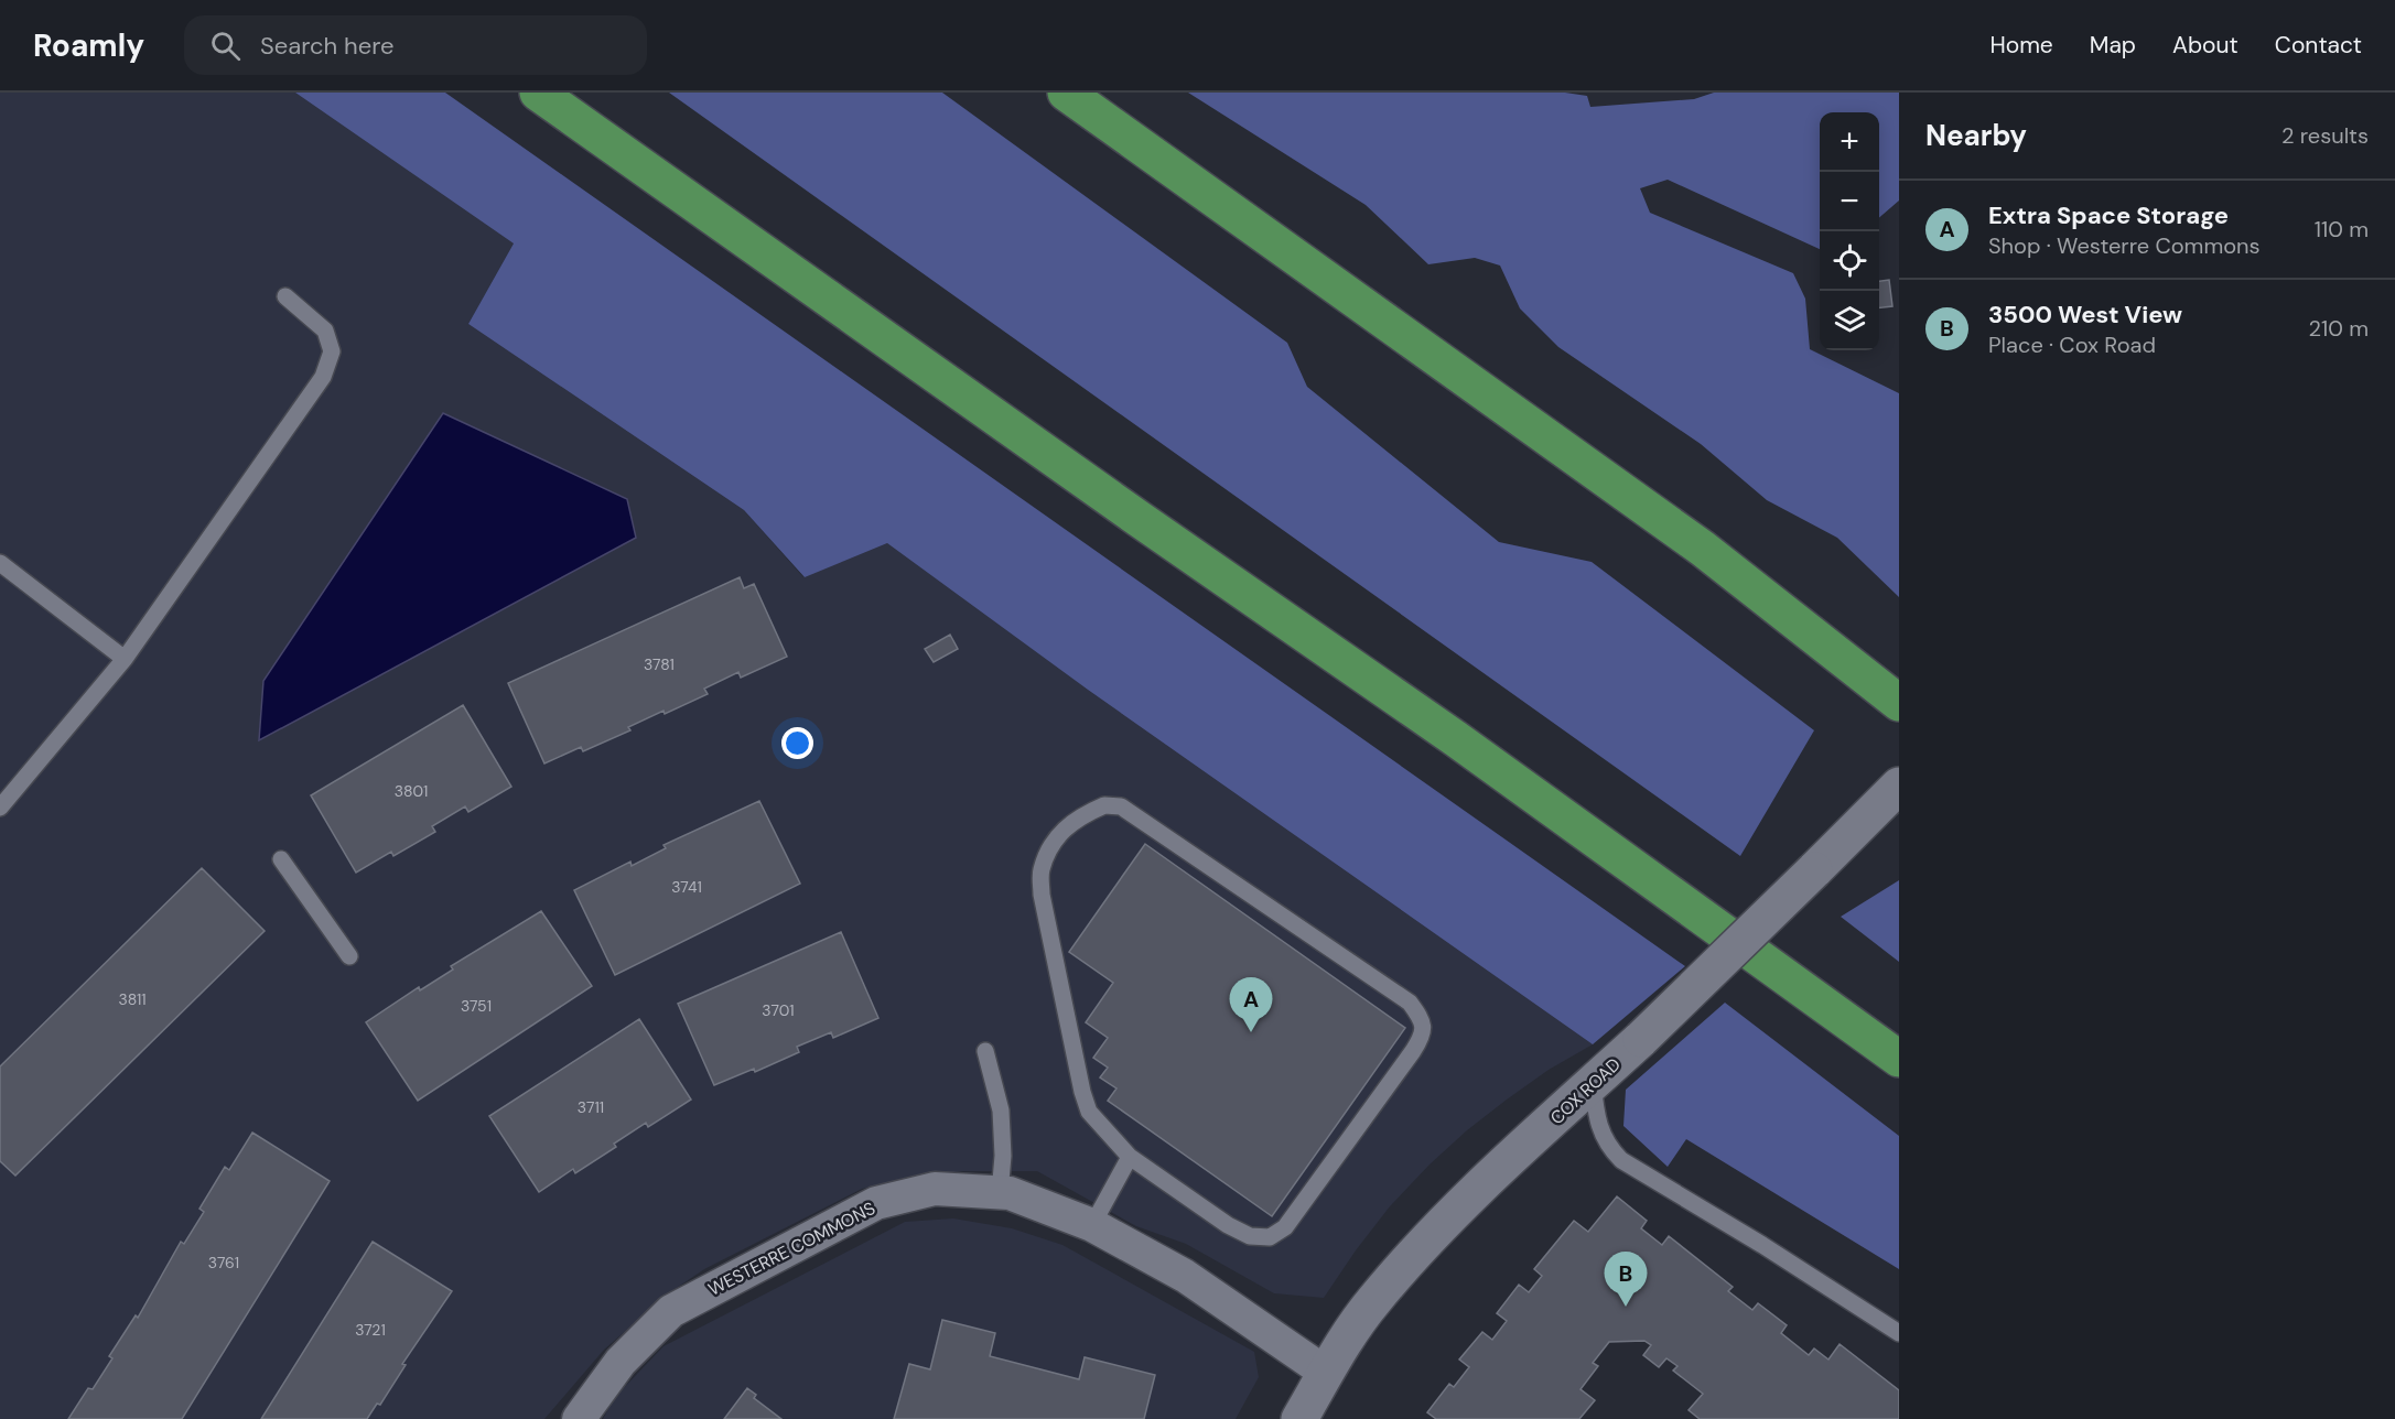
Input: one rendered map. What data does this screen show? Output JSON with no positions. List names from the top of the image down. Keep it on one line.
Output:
{"streets":{"main road":["COX ROAD"],"street":["WESTERRE COMMONS"]},"crossings":[["COX ROAD","WESTERRE COMMONS"]],"house_numbers":["3781","3801","3741","3811","3751","3701","3711","3761","3721"],"page":{"header":"Roamly","search":"Search here","nav":["Home","Map","About","Contact"],"heading":["Nearby","2 results"],"map_buttons":["+","−"],"list":[{"mark":"A","name":"Extra Space Storage","note":"Shop · Westerre Commons","value":"110 m"},{"mark":"B","name":"3500 West View","note":"Place · Cox Road","value":"210 m"}],"pins":["A","B"]}}
